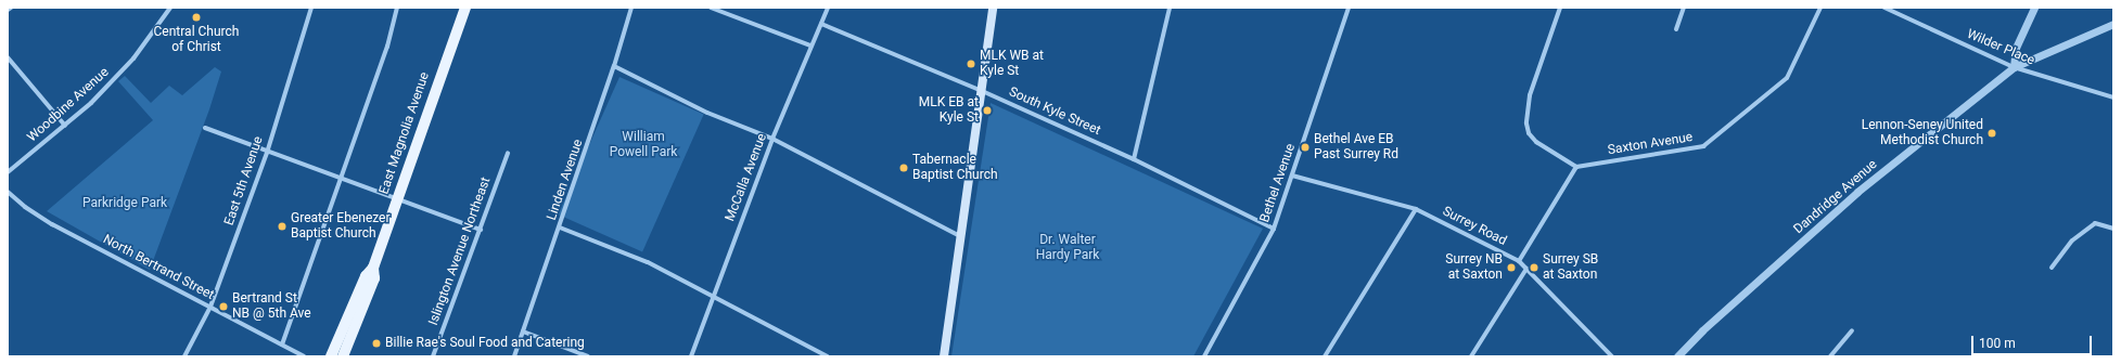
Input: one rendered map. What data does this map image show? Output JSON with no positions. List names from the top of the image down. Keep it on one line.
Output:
{"streets":{"main road":["East Magnolia Avenue"],"street":["Wilder Place","Woodbine Avenue","South Kyle Street","Saxton Avenue","McCalla Avenue","Linden Avenue","East 5th Avenue","Bethel Avenue","Dandridge Avenue","Surrey Road","Islington Avenue Northeast","North Bertrand Street"]},"crossings":[["Wilder Place","Dandridge Avenue"],["South Kyle Street","McCalla Avenue"],["South Kyle Street","Bethel Avenue"],["East 5th Avenue","North Bertrand Street"],["Bethel Avenue","Surrey Road"]],"parks":["William Powell Park","Parkridge Park","Dr. Walter Hardy Park"],"places":["Central Church of Christ","MLK WB at Kyle St","MLK EB at Kyle St","Lennon-Seney United Methodist Church","Bethel Ave EB Past Surrey Rd","Tabernacle Baptist Church","Greater Ebenezer Baptist Church","Surrey NB at Saxton","Surrey SB at Saxton","Bertrand St NB @ 5th Ave","Billie Rae's Soul Food and Catering"],"scale_bar":"100 m"}
